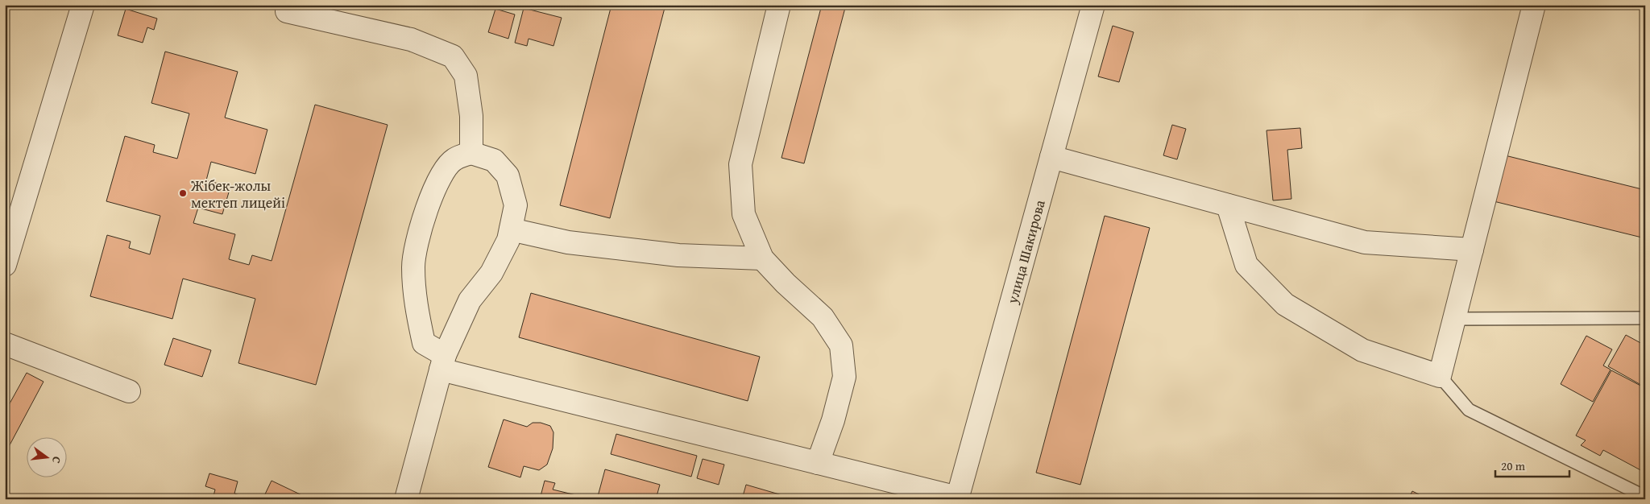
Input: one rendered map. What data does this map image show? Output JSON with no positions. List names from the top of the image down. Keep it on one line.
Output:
{"streets":{"street":["улица Шакирова"]},"places":["Жібек-жолы мектеп лицейі"],"scale_bar":"20 m","north":"right"}
